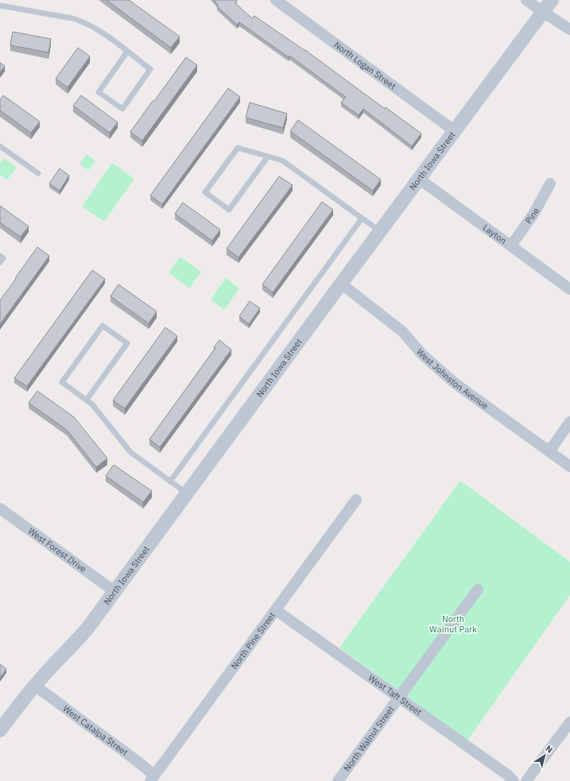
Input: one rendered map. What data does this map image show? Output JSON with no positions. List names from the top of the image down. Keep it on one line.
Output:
{"streets":{"street":["North Logan Street","North Iowa Street","Pine","Layton","West Johnston Avenue","West Forest Drive","North Pine Street","West Taft Street","West Catalpa Street","North Walnut Street"]},"crossings":[["North Logan Street","North Iowa Street"],["North Iowa Street","Layton"],["North Iowa Street","West Johnston Avenue"],["North Iowa Street","West Forest Drive"],["North Iowa Street","West Catalpa Street"],["Pine","Layton"],["North Pine Street","West Taft Street"],["North Pine Street","West Catalpa Street"],["West Taft Street","North Walnut Street"]],"parks":["North Walnut Park"],"north":"top right"}
